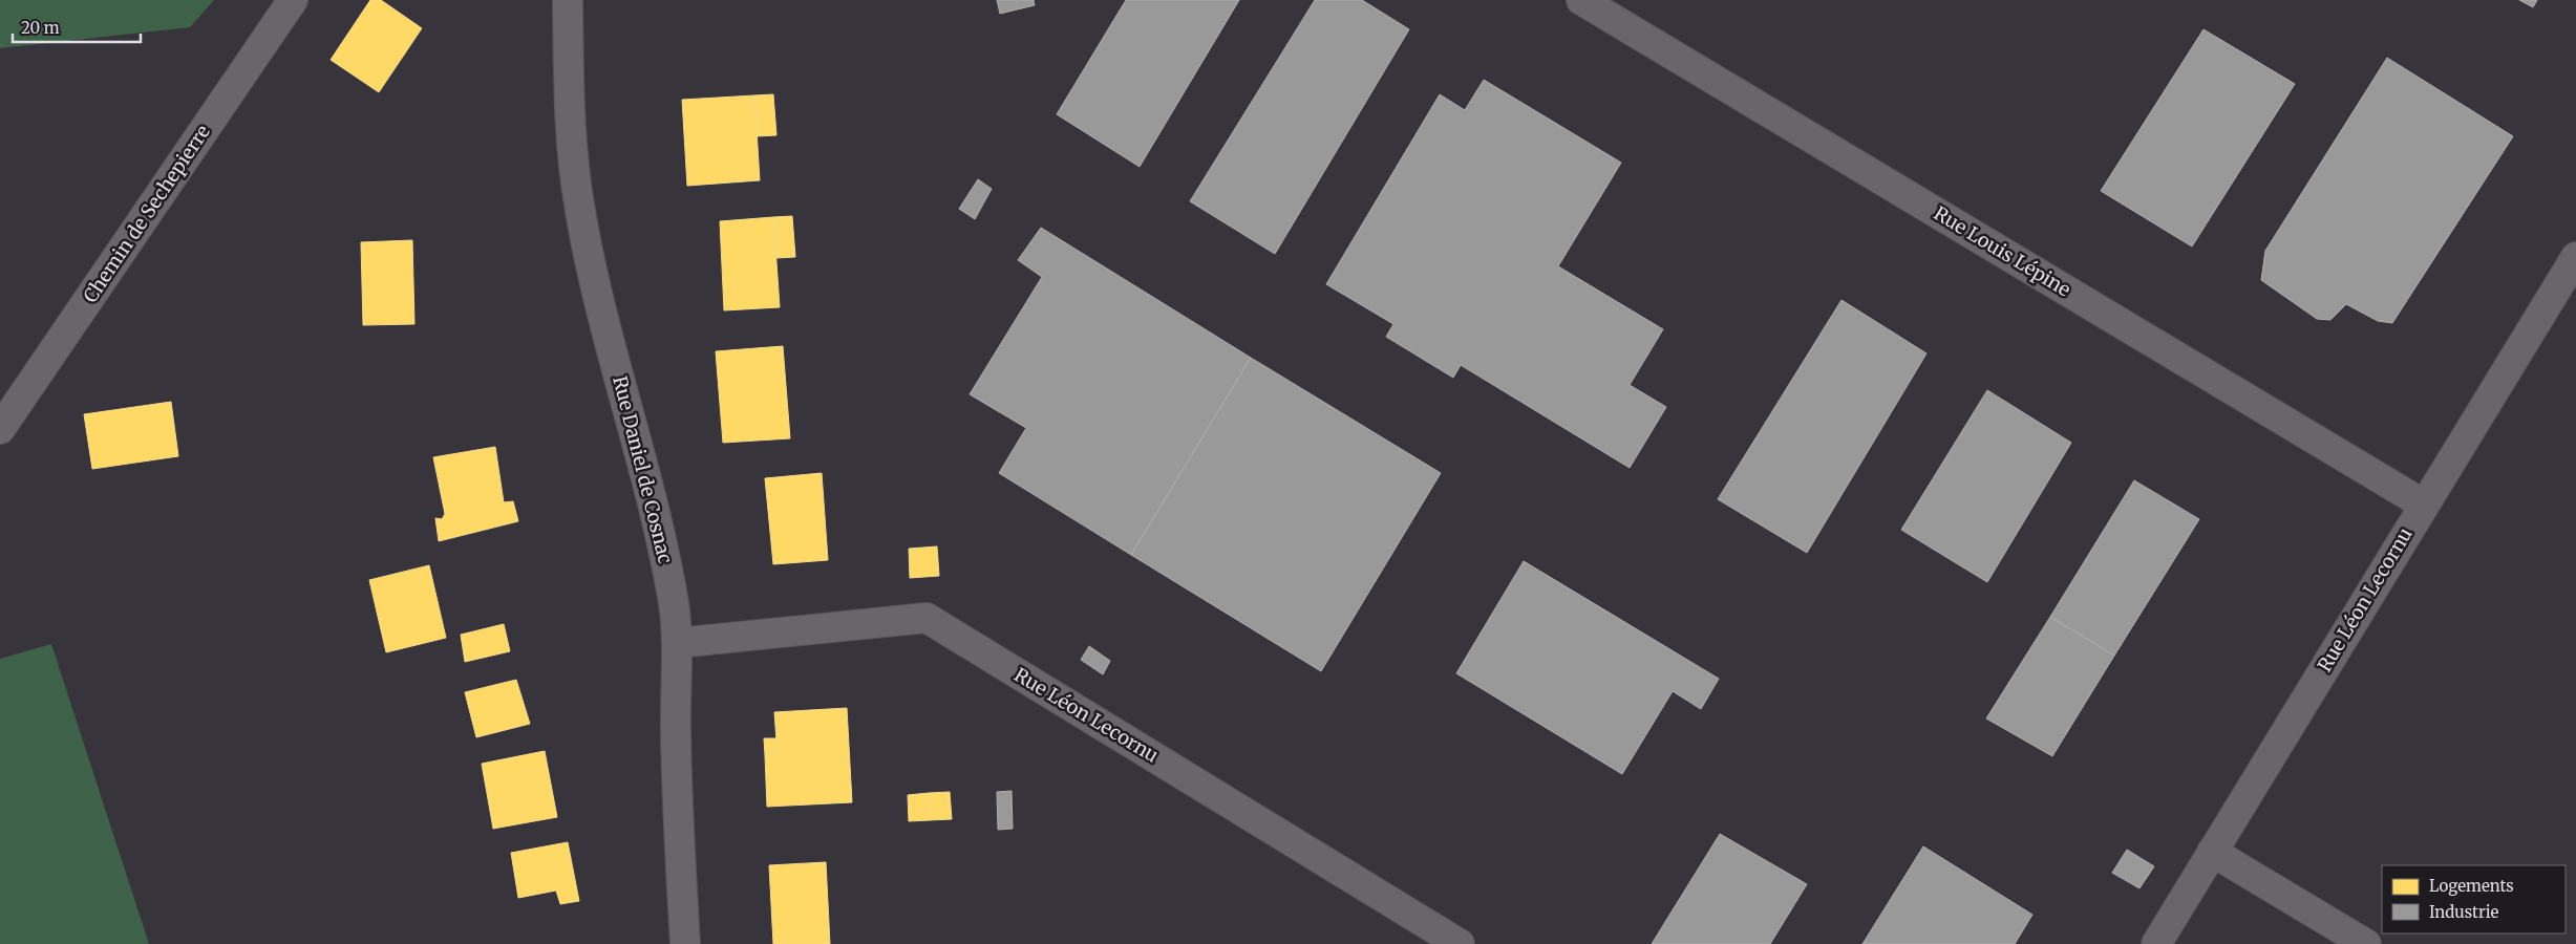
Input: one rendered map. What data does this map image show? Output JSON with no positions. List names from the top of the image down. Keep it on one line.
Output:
{"streets":{"street":["Chemin de Sechepierre","Rue Louis Lépine","Rue Daniel de Cosnac","Rue Léon Lecornu"]},"crossings":[["Rue Louis Lépine","Rue Léon Lecornu"],["Rue Daniel de Cosnac","Rue Léon Lecornu"]],"legend":["Logements","Industrie"],"scale_bar":"20 m"}
